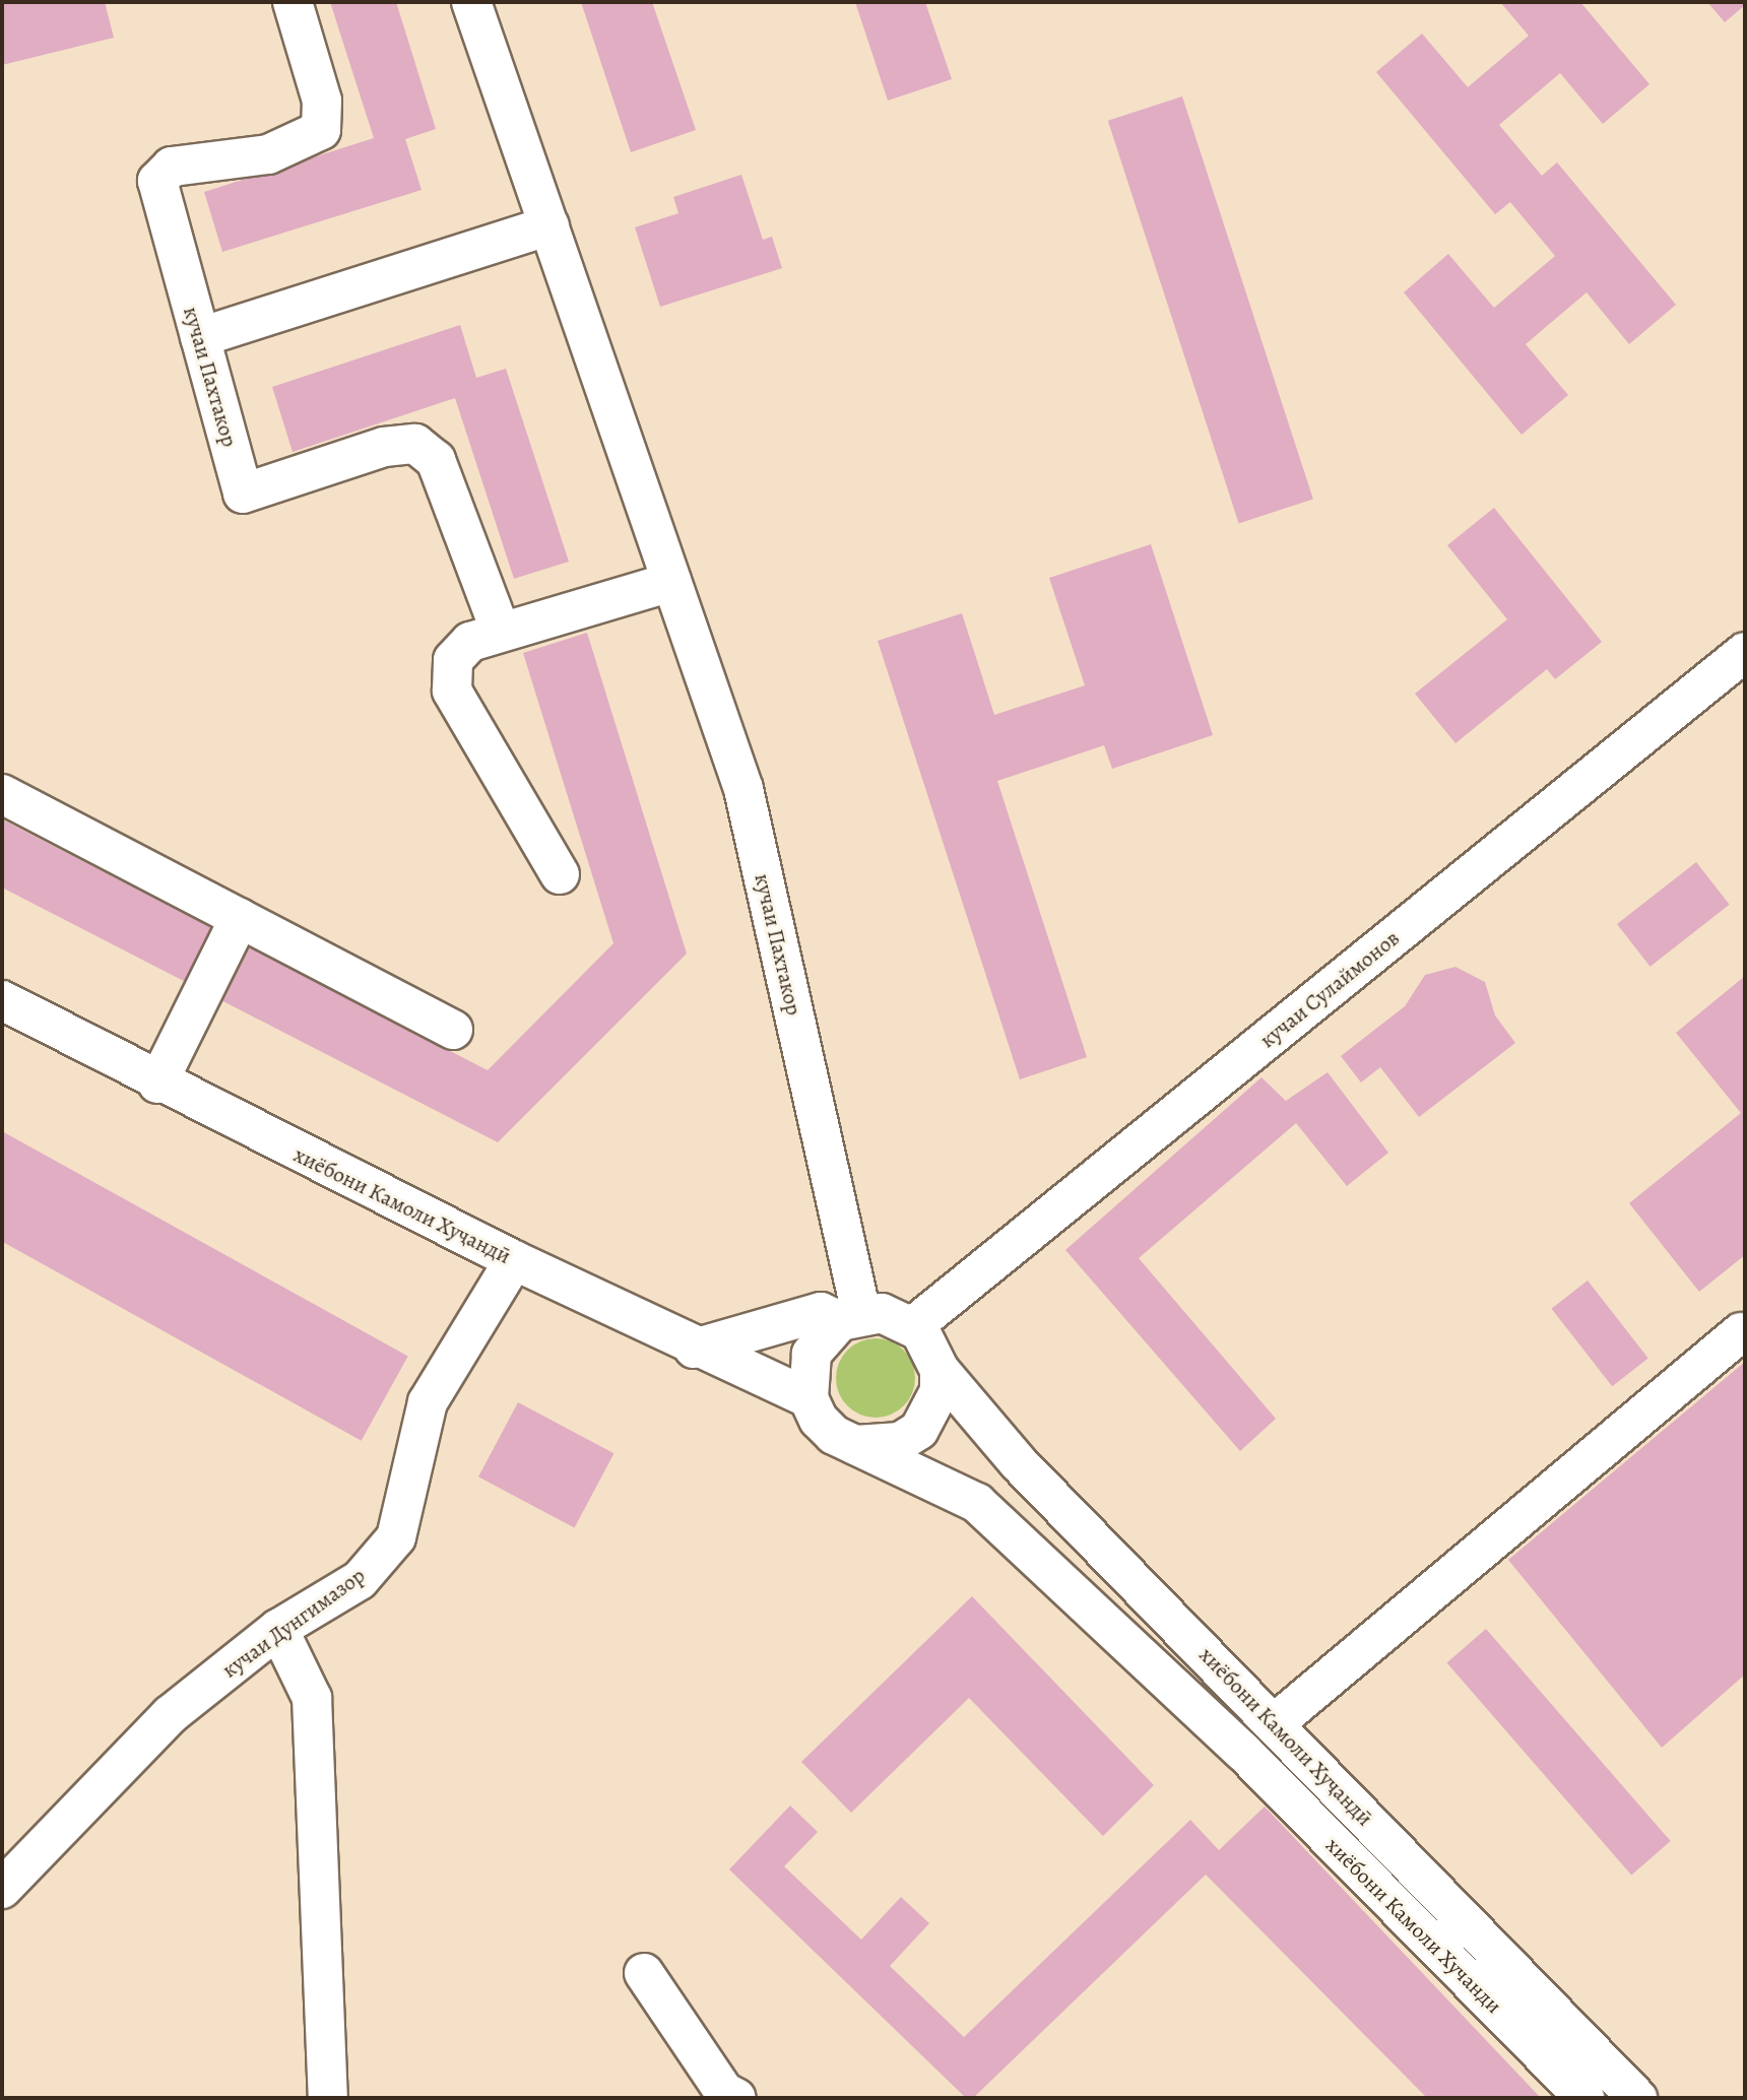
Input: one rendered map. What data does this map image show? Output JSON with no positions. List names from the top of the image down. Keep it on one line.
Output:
{"streets":{"main road":["кучаи Пахтакор","кучаи Сулаймонов","хиёбони Камоли Хуҷандӣ","кучаи Дунгимазор","хиёбони Камоли Хучанди"]},"crossings":[["кучаи Пахтакор","кучаи Сулаймонов"],["кучаи Пахтакор","хиёбони Камоли Хуҷандӣ"],["кучаи Пахтакор","хиёбони Камоли Хучанди"],["кучаи Сулаймонов","хиёбони Камоли Хуҷандӣ"],["кучаи Сулаймонов","хиёбони Камоли Хучанди"],["хиёбони Камоли Хуҷандӣ","кучаи Дунгимазор"],["хиёбони Камоли Хуҷандӣ","хиёбони Камоли Хучанди"]]}
